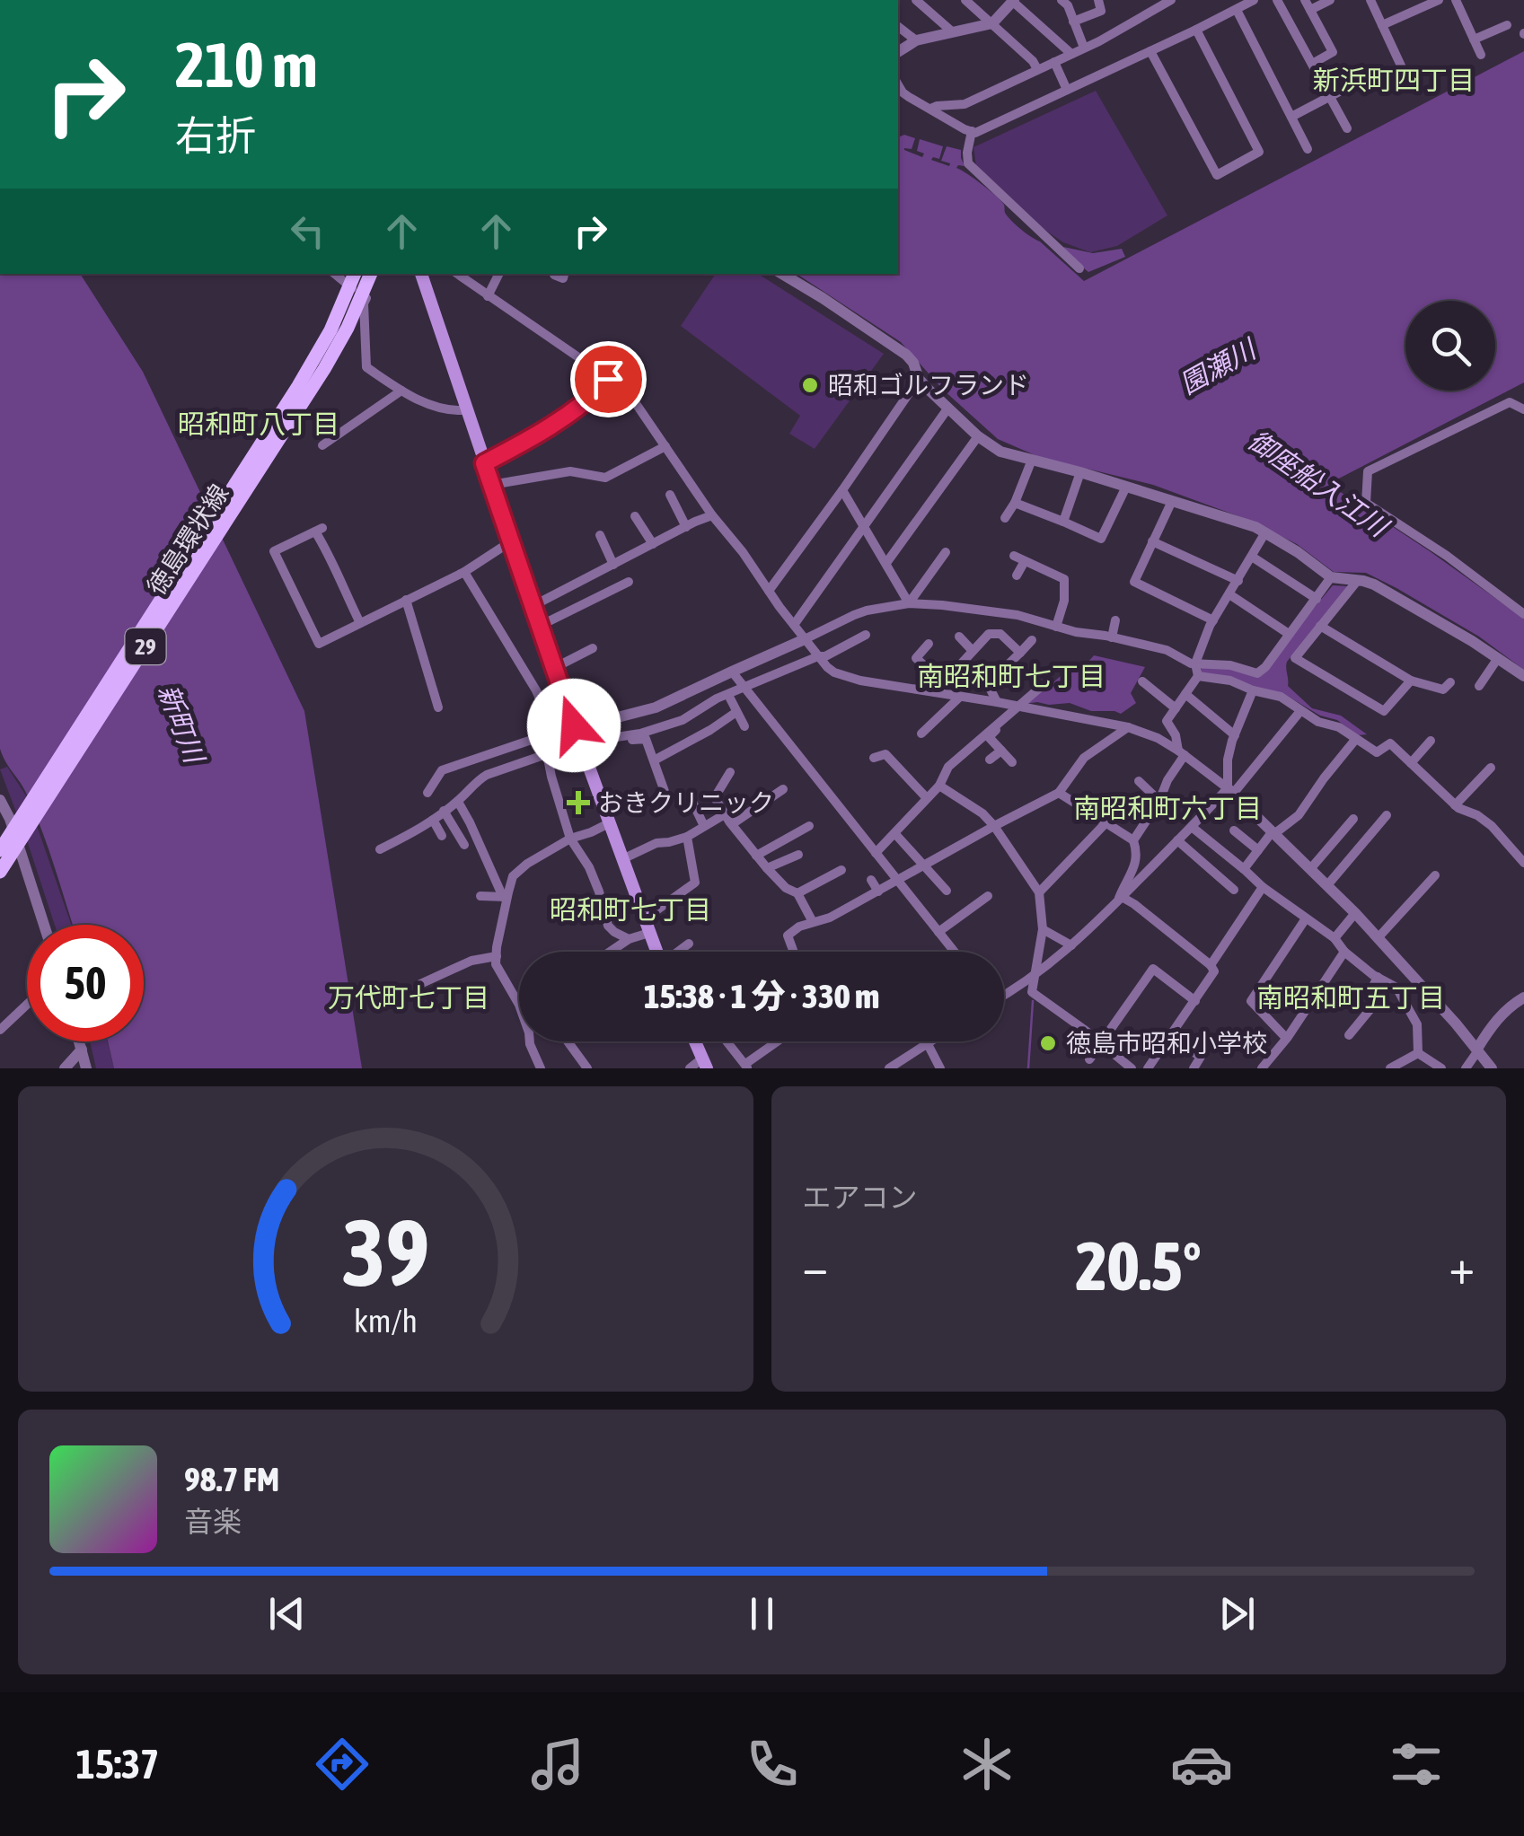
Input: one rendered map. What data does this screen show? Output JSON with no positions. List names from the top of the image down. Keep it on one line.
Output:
{"streets":{"main road":["徳島環状線","29"]},"districts":["新浜町四丁目","昭和町八丁目","南昭和町七丁目","南昭和町六丁目","昭和町七丁目","万代町七丁目","南昭和町五丁目"],"water":["園瀬川","御座船入江川","新町川"],"places":{"other":["昭和ゴルフランド","徳島市昭和小学校"],"health":["おきクリニック"]},"page":{"turn":["210 m","右折"],"limit":"50","trip":"15:38 · 1 分 · 330 m","tile":"エアコン","heat":["−","20.5°","+"],"song":["98.7 FM","音楽"],"tabs":"15:37","gauge":["39","km/h"]}}
